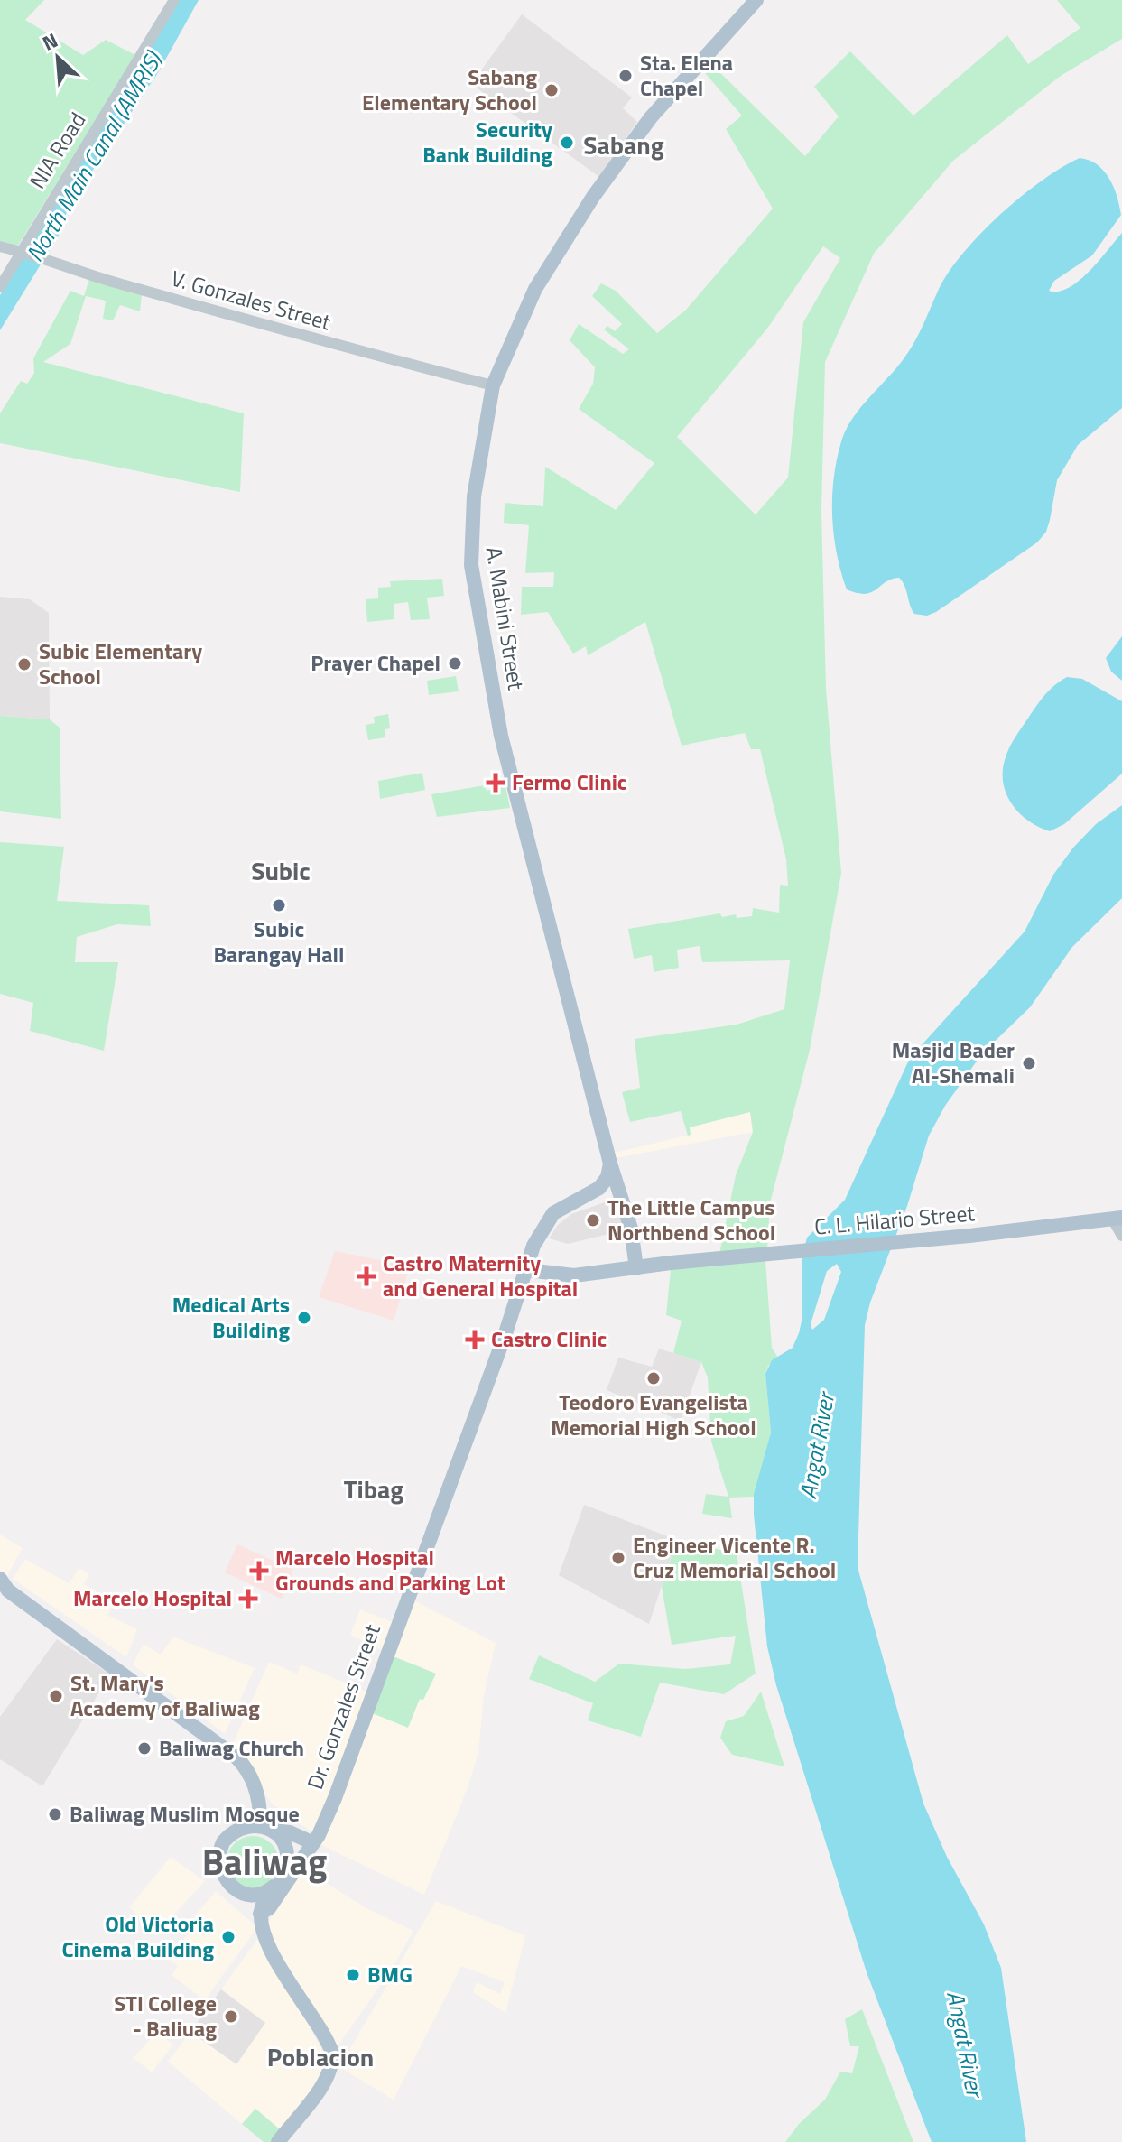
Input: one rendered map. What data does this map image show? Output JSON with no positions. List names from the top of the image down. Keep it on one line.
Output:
{"streets":{"main road":["A. Mabini Street","C. L. Hilario Street","Dr. Gonzales Street"],"street":["NIA Road","V. Gonzales Street"]},"crossings":[["NIA Road","V. Gonzales Street"],["V. Gonzales Street","A. Mabini Street"],["A. Mabini Street","C. L. Hilario Street"],["A. Mabini Street","Dr. Gonzales Street"],["C. L. Hilario Street","Dr. Gonzales Street"]],"districts":["Sabang","Subic","Tibag","Baliwag","Poblacion"],"water":["North Main Canal (AMRIS)","Angat River"],"places":{"other":["Sta. Elena Chapel","Sabang Elementary School","Security Bank Building","Prayer Chapel","Subic Elementary School","Subic Barangay Hall","Masjid Bader Al-Shemali","The Little Campus Northbend School","Medical Arts Building","Teodoro Evangelista Memorial High School","Engineer Vicente R. Cruz Memorial School","St. Mary's Academy of Baliwag","Baliwag Church","Baliwag Muslim Mosque","Old Victoria Cinema Building","BMG","STI College - Baliuag"],"health":["Fermo Clinic","Castro Maternity and General Hospital","Castro Clinic","Marcelo Hospital Grounds and Parking Lot","Marcelo Hospital"]},"north":"top left"}
